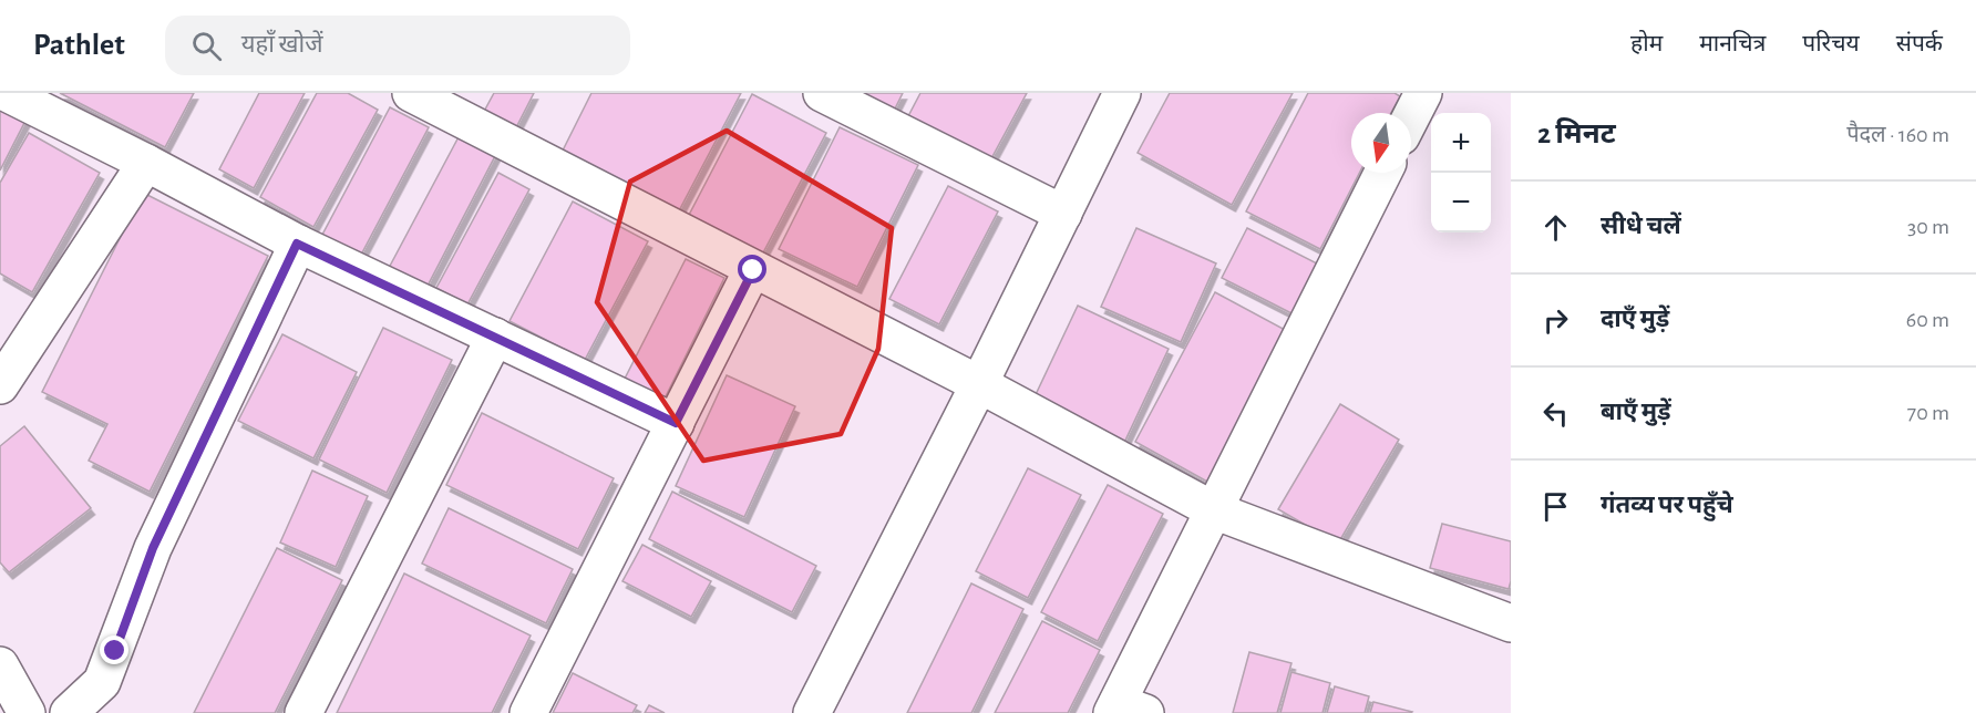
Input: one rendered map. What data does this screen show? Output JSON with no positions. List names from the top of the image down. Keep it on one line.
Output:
{"north":"bottom","page":{"header":"Pathlet","search":"यहाँ खोजें","nav":["होम","मानचित्र","परिचय","संपर्क"],"heading":["2 मिनट","पैदल · 160 m"],"map_buttons":["+","−"],"list":[["सीधे चलें","30 m"],["दाएँ मुड़ें","60 m"],["बाएँ मुड़ें","70 m"],"गंतव्य पर पहुँचे"]}}
